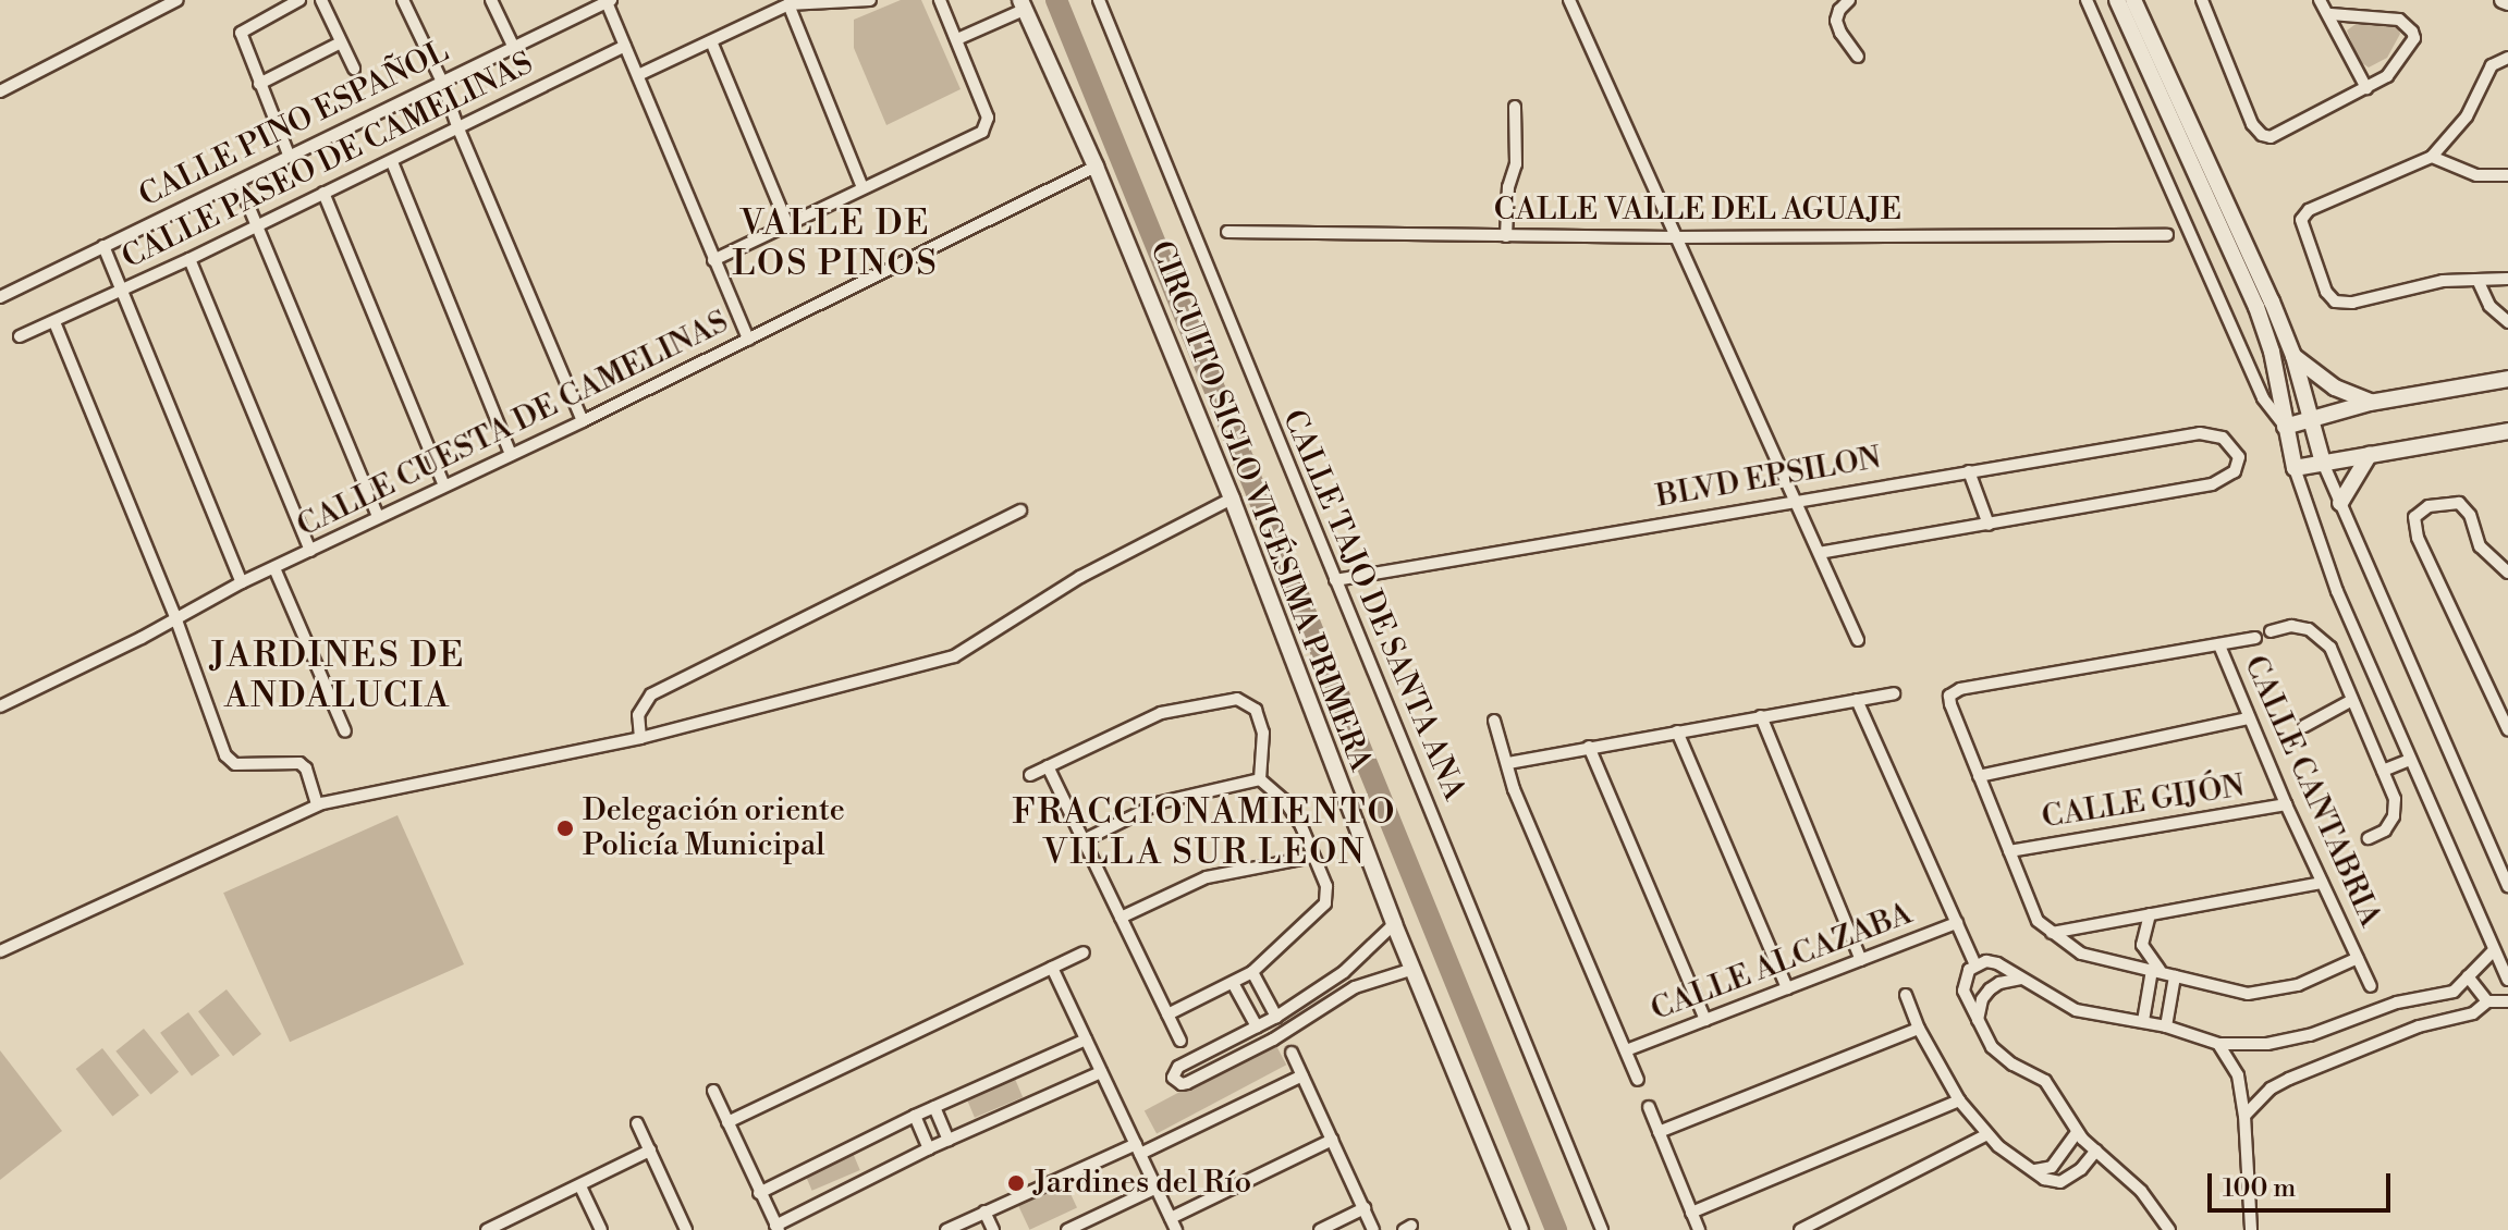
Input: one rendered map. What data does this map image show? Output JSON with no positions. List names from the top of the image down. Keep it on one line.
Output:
{"streets":{"street":["CALLE PINO ESPAÑOL","CALLE PASEO DE CAMELINAS","CALLE VALLE DEL AGUAJE","CALLE CUESTA DE CAMELINAS","BLVD EPSILON","CIRCUITO SIGLO VIGÉSIMA PRIMERA","CALLE TAJO DE SANTA ANA","CALLE CANTABRIA","CALLE GIJÓN","CALLE ALCAZABA"]},"crossings":[["CALLE CUESTA DE CAMELINAS","CIRCUITO SIGLO VIGÉSIMA PRIMERA"],["BLVD EPSILON","CALLE TAJO DE SANTA ANA"],["CALLE CANTABRIA","CALLE GIJÓN"]],"districts":["VALLE DE LOS PINOS","JARDINES DE ANDALUCIA","FRACCIONAMIENTO VILLA SUR LEON"],"places":["Delegación oriente Policía Municipal","Jardines del Río"],"scale_bar":"100 m"}
